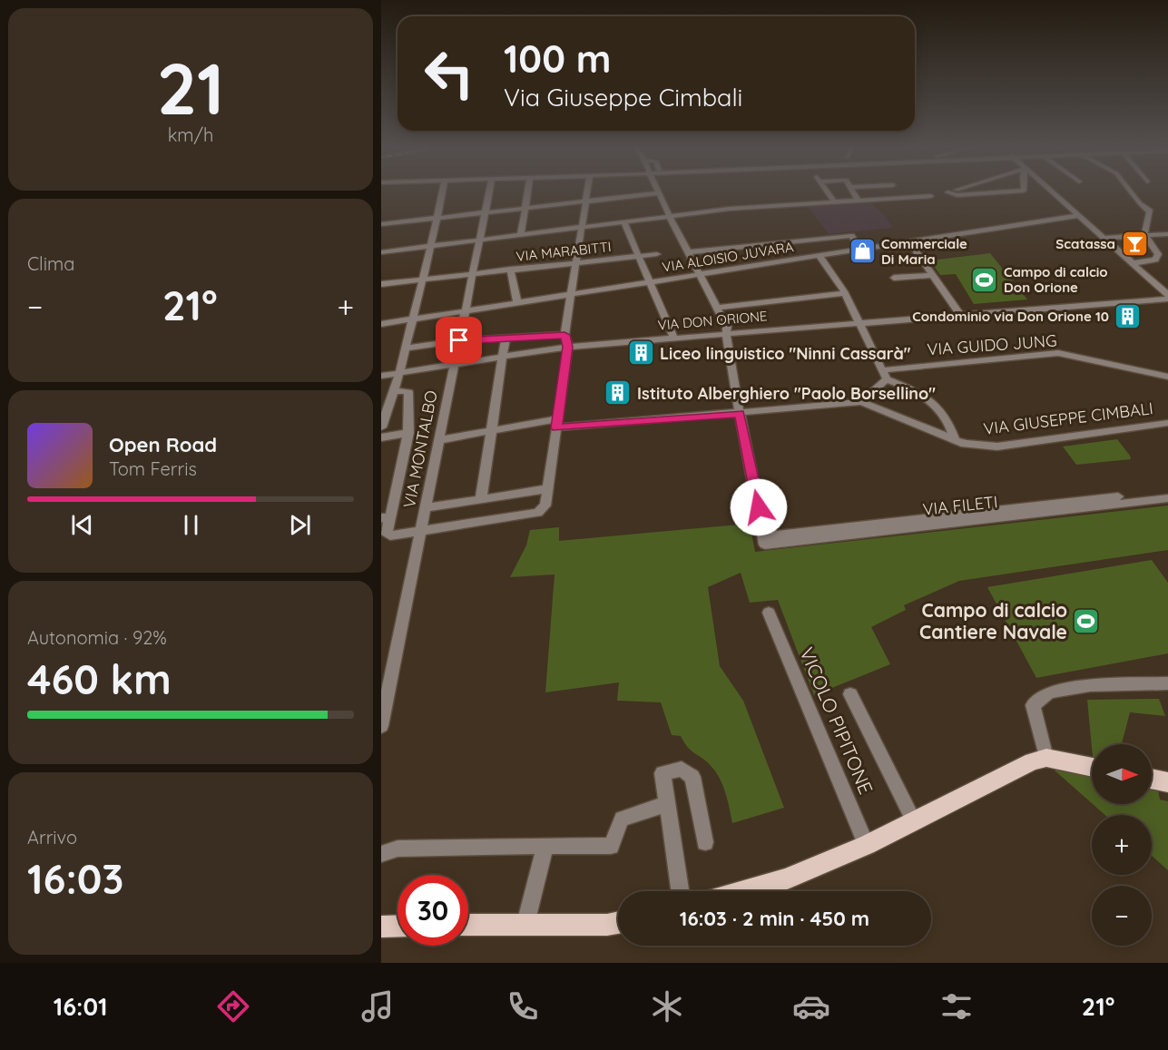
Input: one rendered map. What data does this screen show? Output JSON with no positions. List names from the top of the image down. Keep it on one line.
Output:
{"streets":{"street":["VIA MARABITTI","VIA ALOISIO JUVARA","VIA DON ORIONE","VIA GUIDO JUNG","VIA GIUSEPPE CIMBALI","VIA MONTALBO","VIA FILETI","VICOLO PIPITONE"]},"crossings":[["VIA MARABITTI","VIA MONTALBO"],["VIA ALOISIO JUVARA","VIA MONTALBO"],["VIA DON ORIONE","VIA MONTALBO"],["VIA GIUSEPPE CIMBALI","VIA MONTALBO"]],"places":{"bar":["Scatassa"],"shop":["Commerciale Di Maria"],"sports":["Campo di calcio Don Orione","Campo di calcio Cantiere Navale"],"building":["Condominio via Don Orione 10","Liceo linguistico \"Ninni Cassarà\"","Istituto Alberghiero \"Paolo Borsellino\""]},"north":"right","page":{"tile":[["21","km/h"],"Clima",["Autonomia · 92%","460 km"],["Arrivo","16:03"]],"turn":["100 m","Via Giuseppe Cimbali"],"heat":["−","21°","+"],"song":["Open Road","Tom Ferris"],"map_buttons":["+","−"],"limit":"30","trip":"16:03 · 2 min · 450 m","tabs":["16:01","21°"]}}
